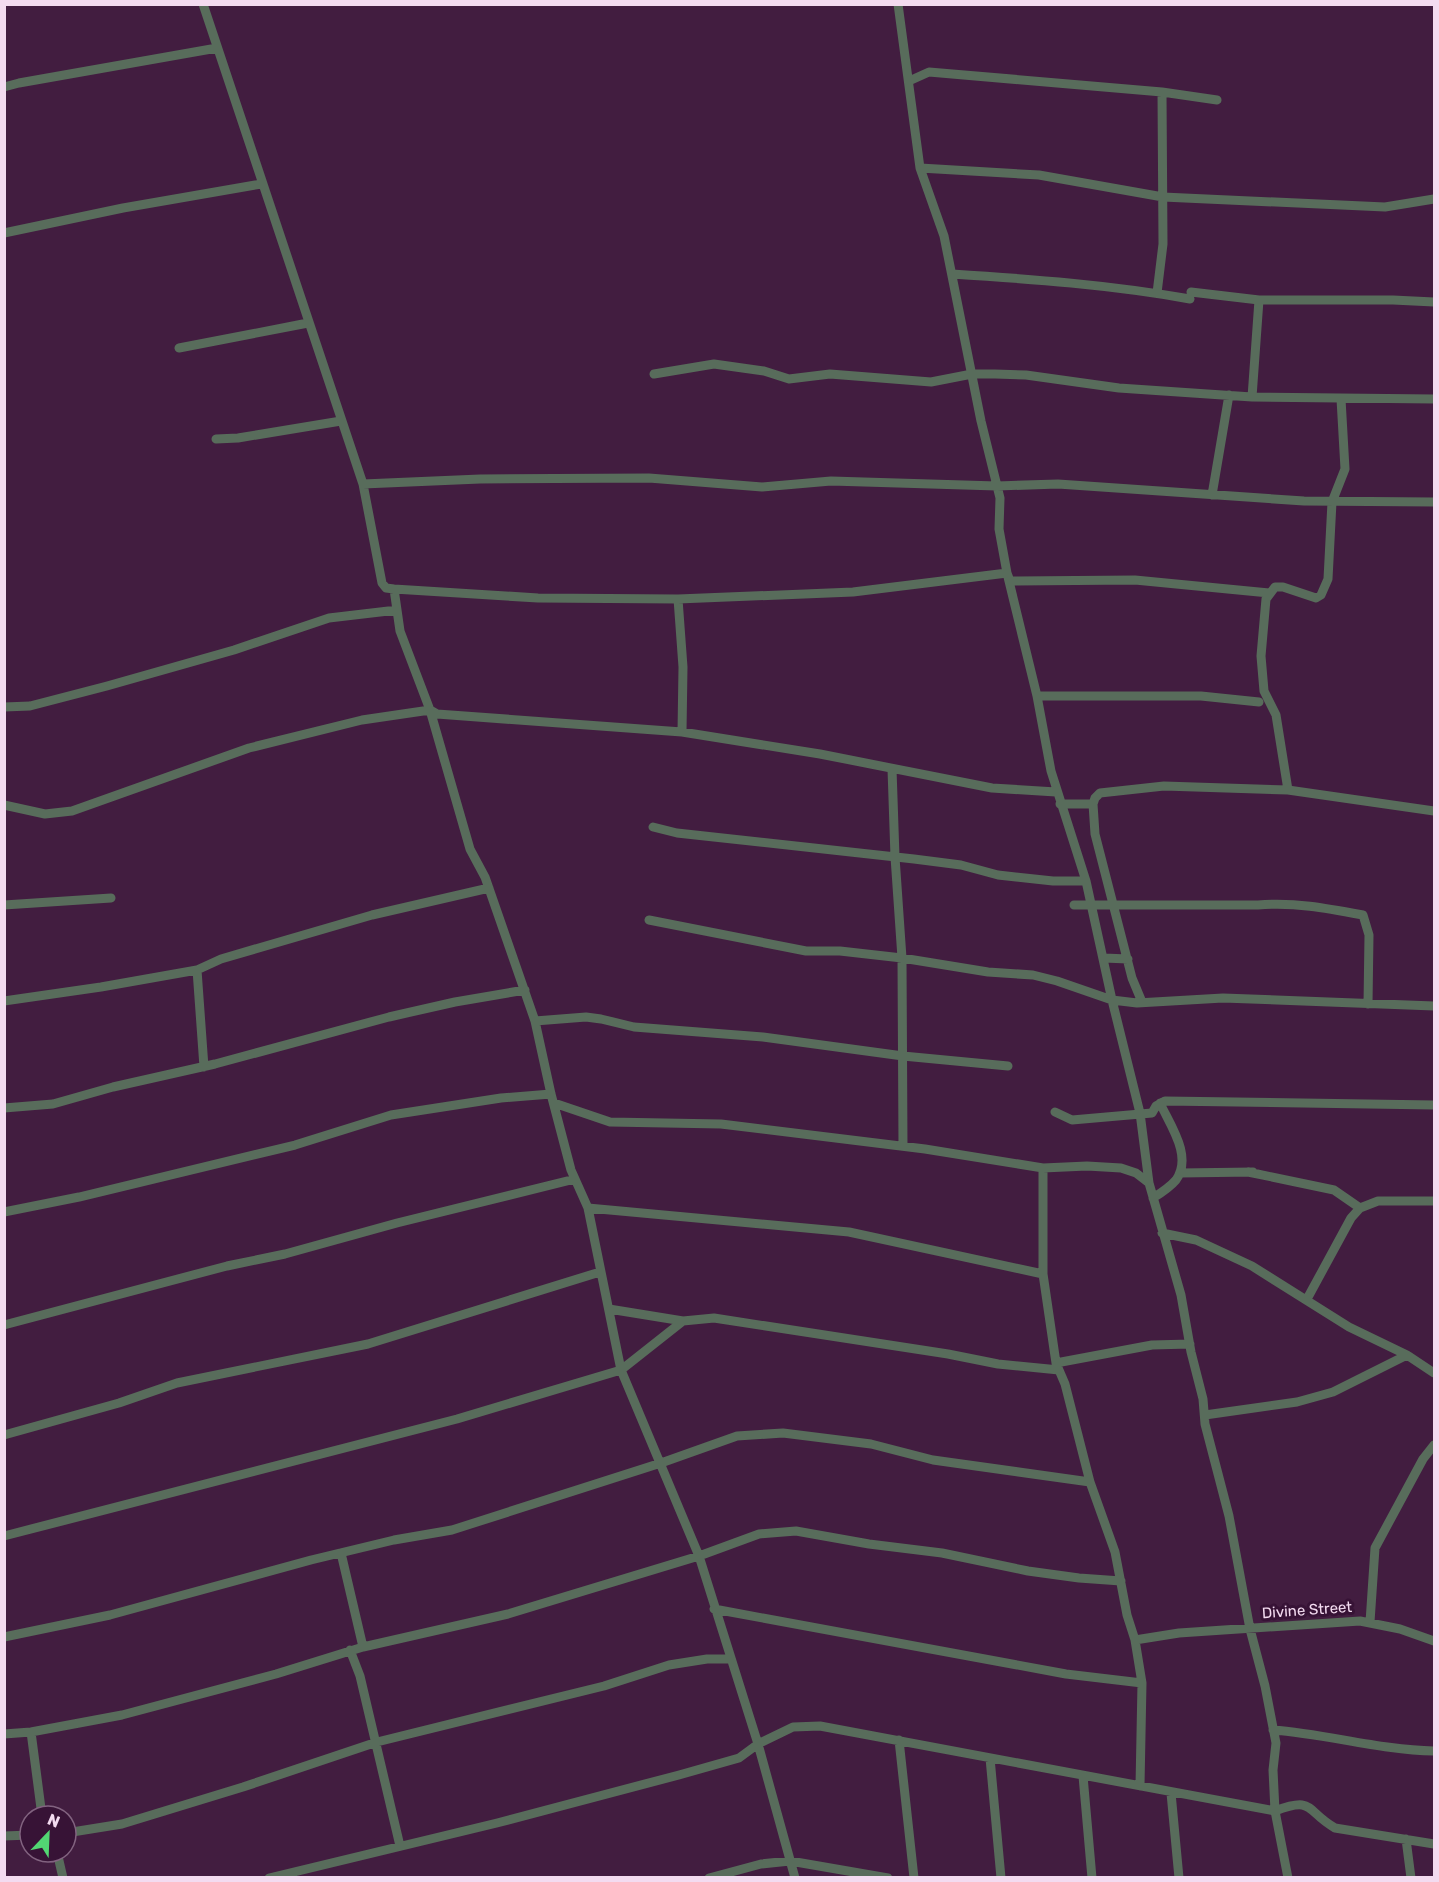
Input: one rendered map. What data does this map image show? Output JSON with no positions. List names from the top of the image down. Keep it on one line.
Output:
{"streets":{"street":["Divine Street"]},"north":"top right"}
